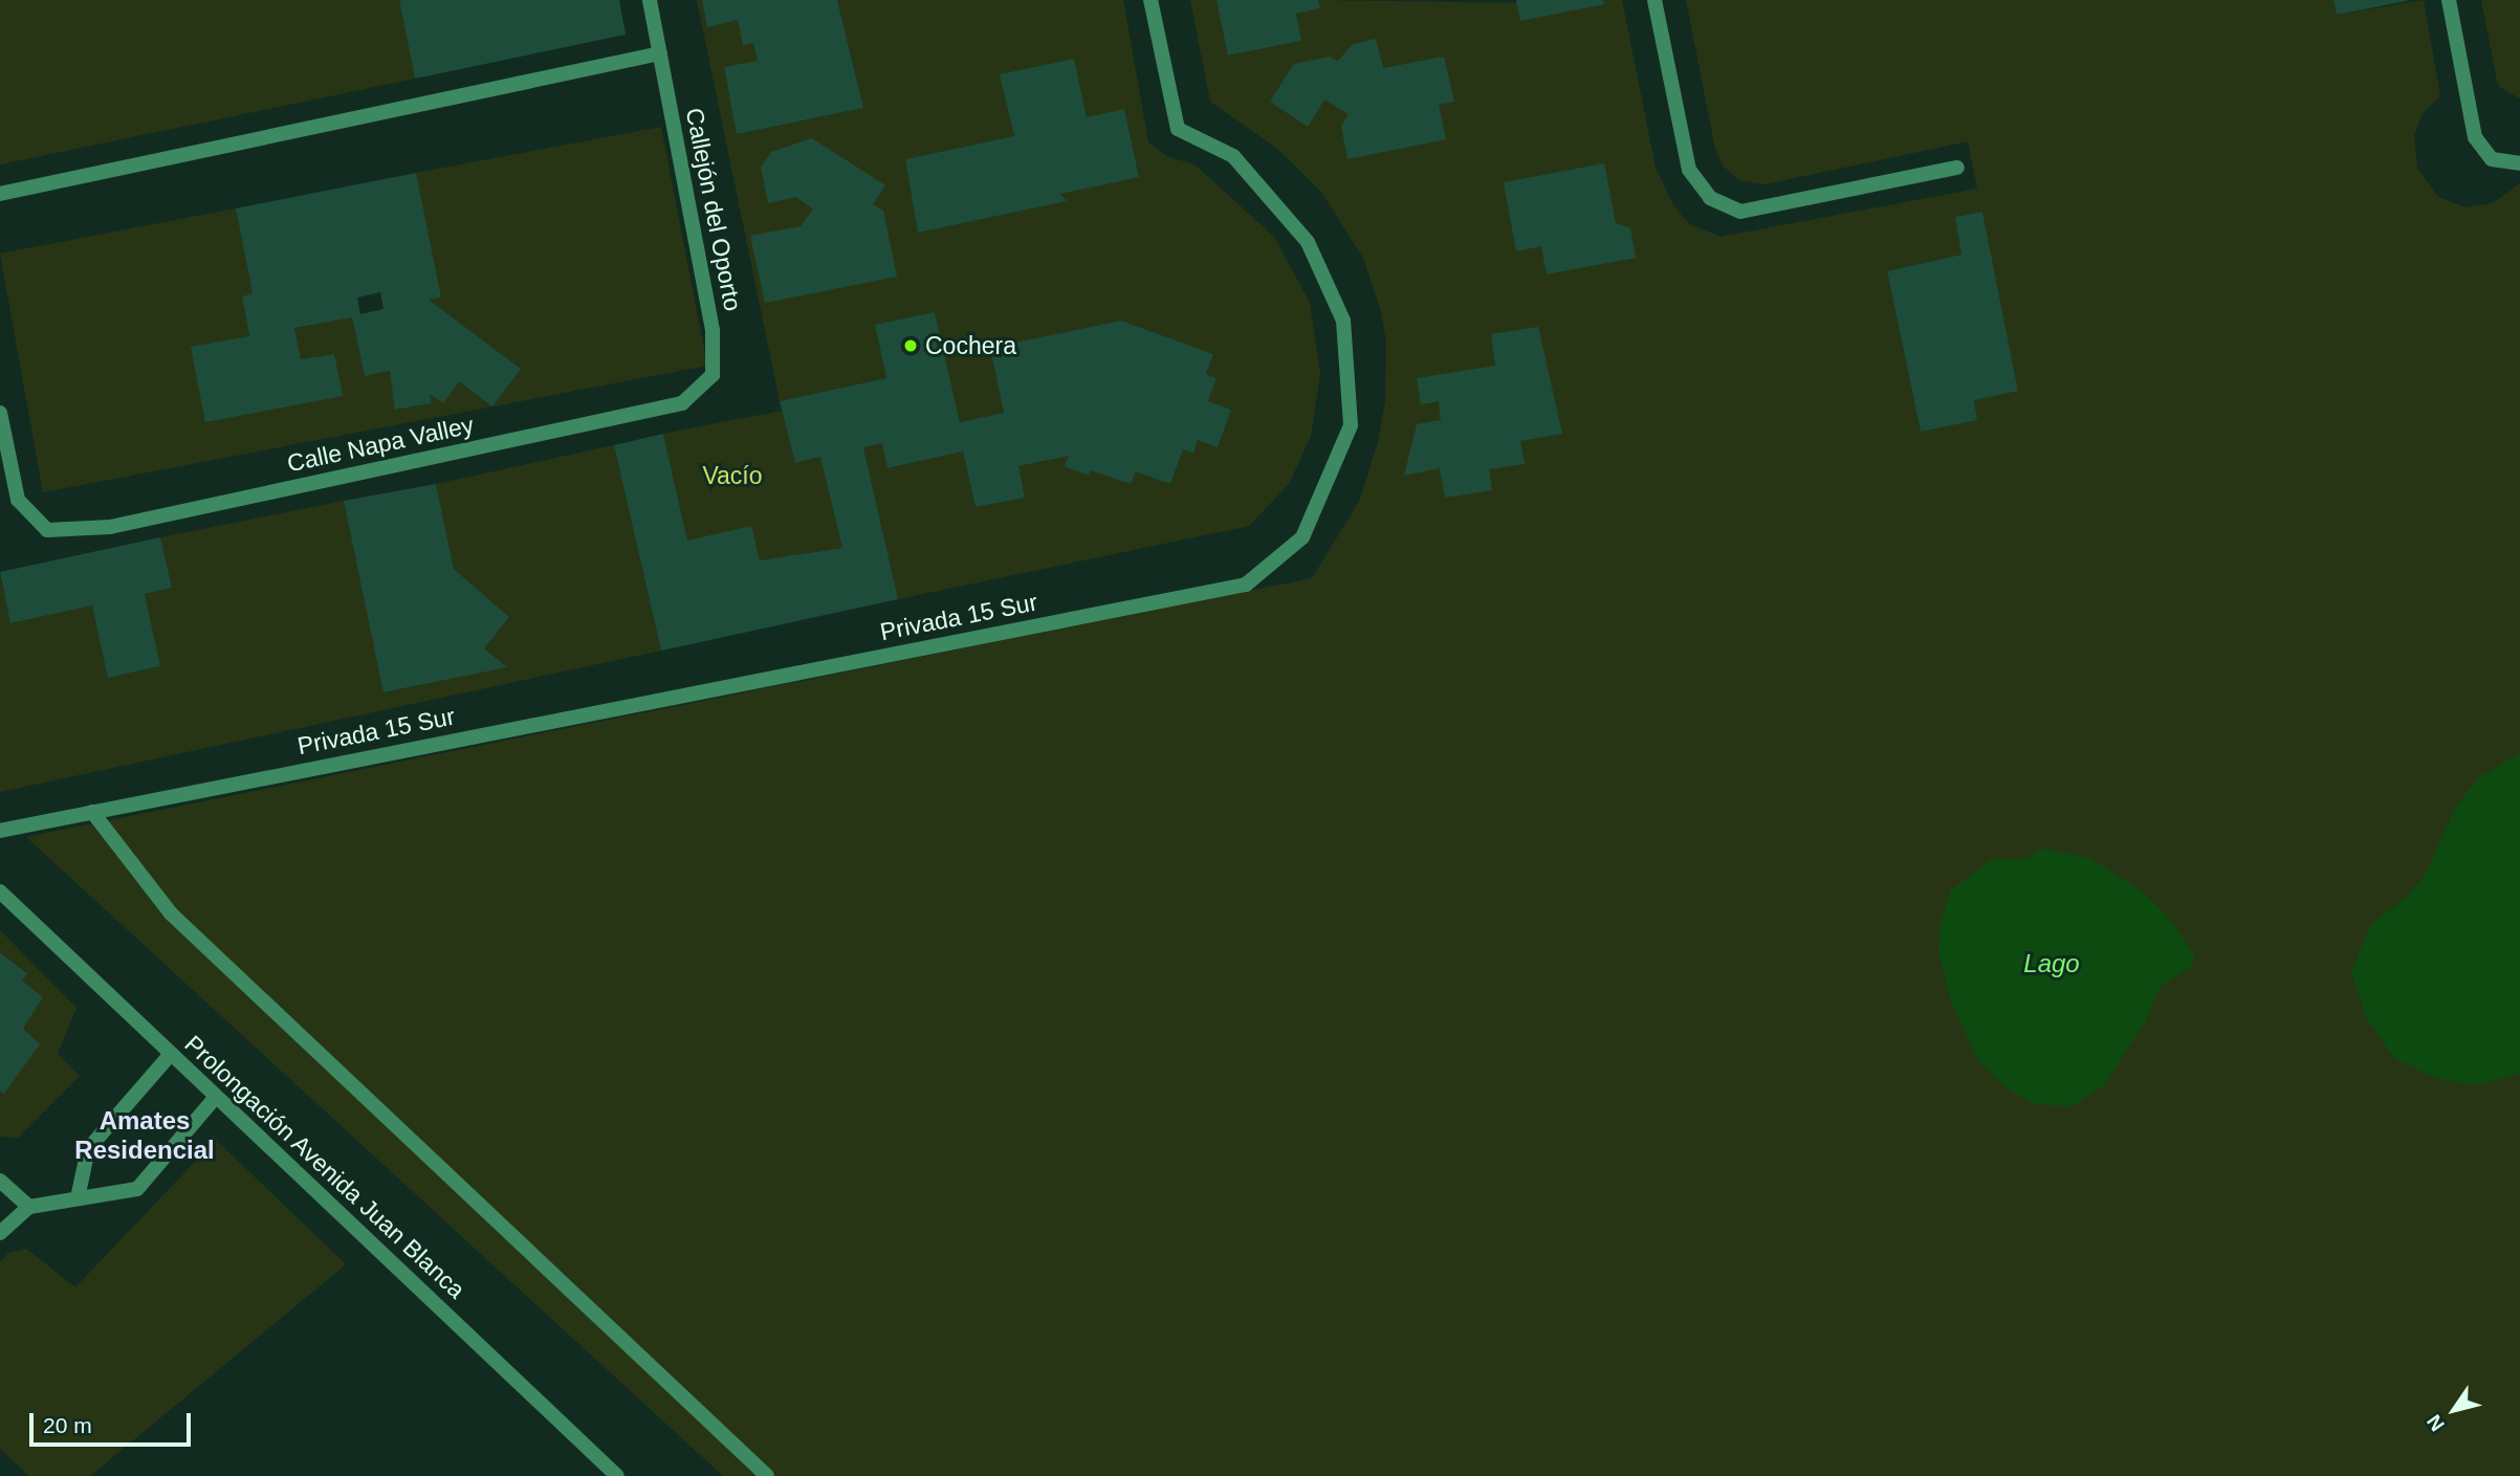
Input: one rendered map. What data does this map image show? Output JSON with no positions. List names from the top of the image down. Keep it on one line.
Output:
{"streets":{"street":["Callejón del Oporto","Calle Napa Valley","Privada 15 Sur","Prolongación Avenida Juan Blanca"]},"crossings":[["Callejón del Oporto","Calle Napa Valley"]],"districts":["Amates Residencial"],"water":["Lago"],"parks":["Vacío"],"places":["Cochera"],"scale_bar":"20 m","north":"bottom left"}
